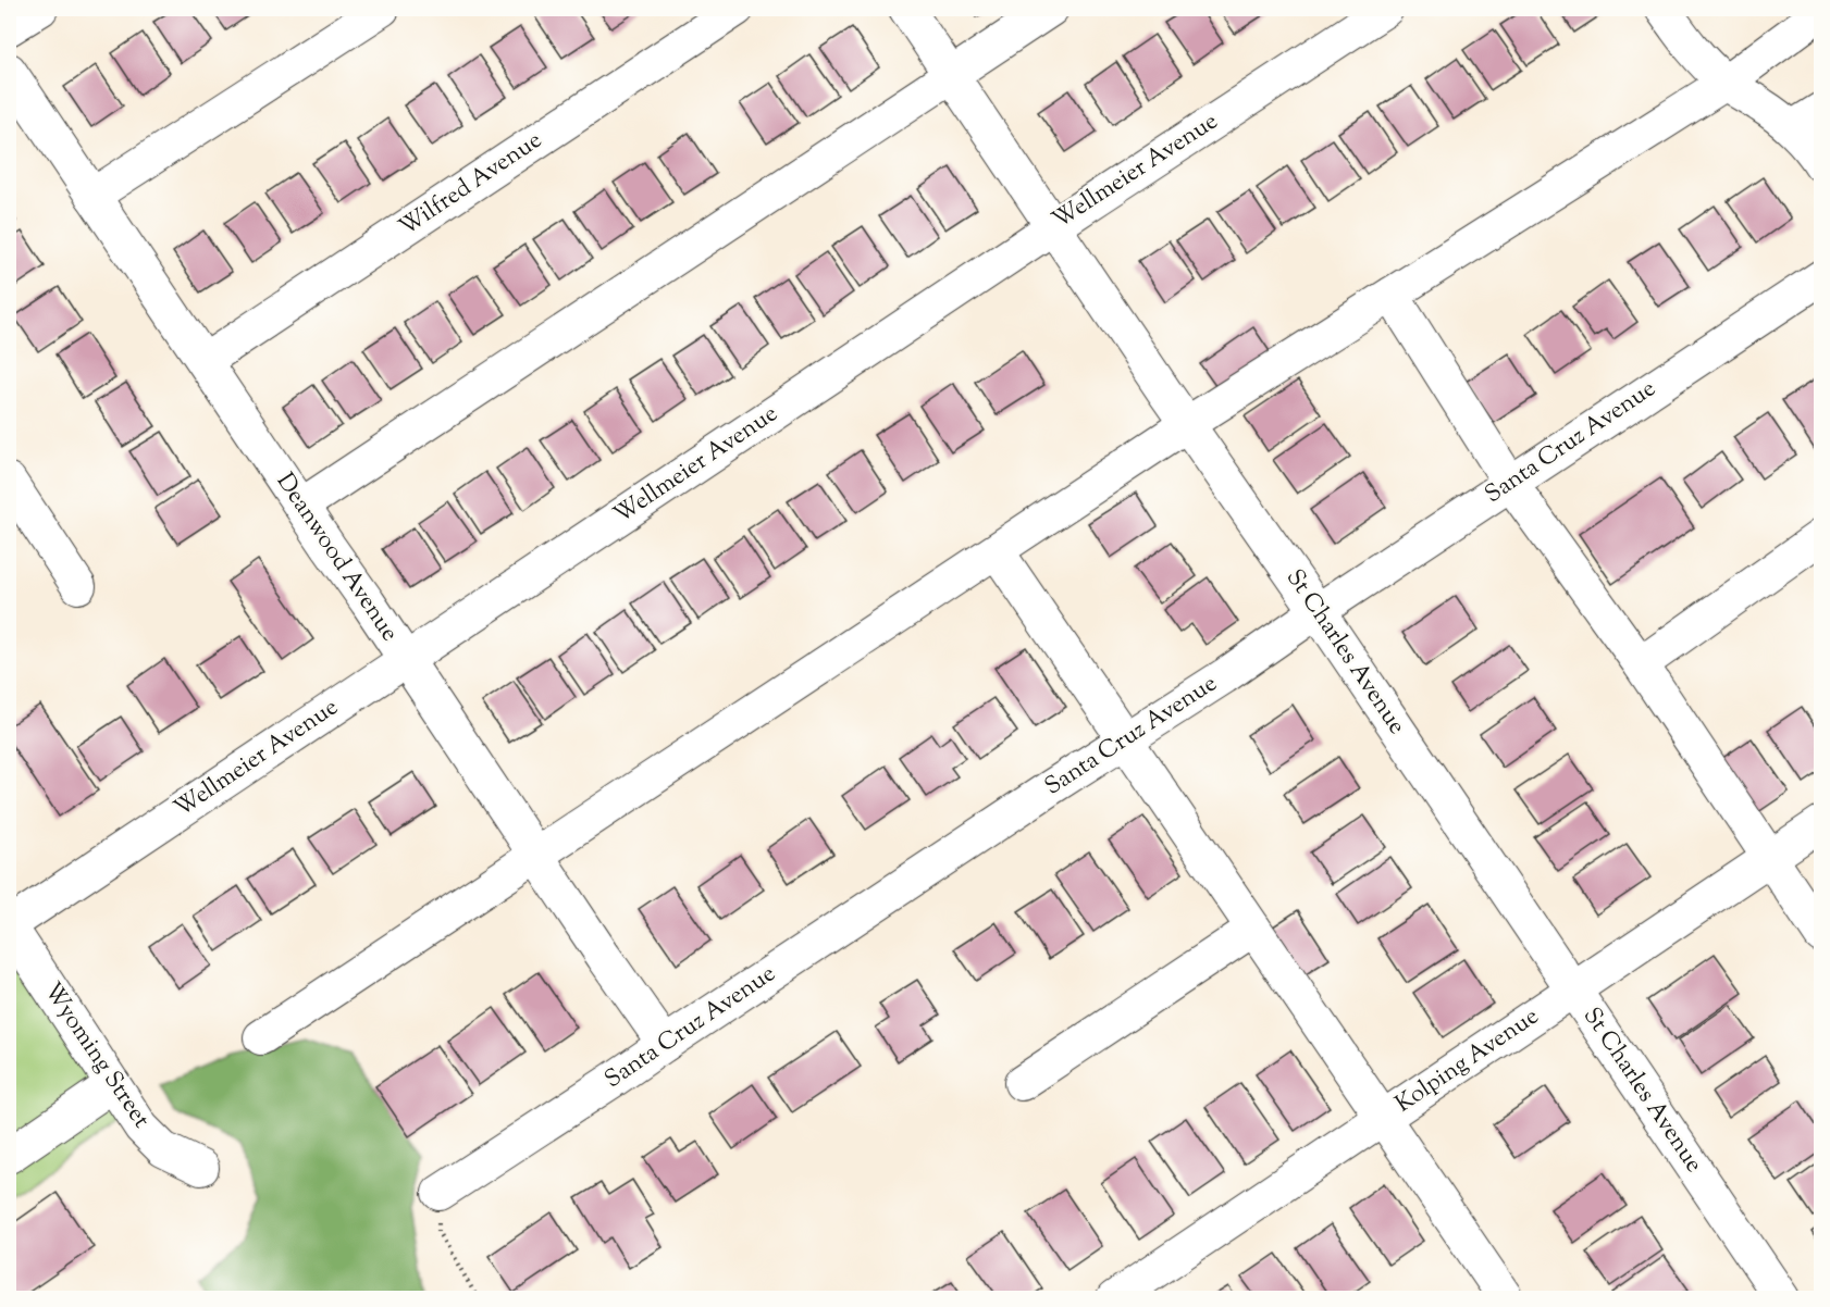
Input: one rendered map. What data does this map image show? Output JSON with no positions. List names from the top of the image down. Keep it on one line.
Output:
{"streets":{"street":["Wellmeier Avenue","Wilfred Avenue","Santa Cruz Avenue","Deanwood Avenue","St Charles Avenue","Wyoming Street","Kolping Avenue"]},"crossings":[["Wellmeier Avenue","Deanwood Avenue"],["Wellmeier Avenue","St Charles Avenue"],["Wellmeier Avenue","Wyoming Street"],["Wilfred Avenue","Deanwood Avenue"],["Santa Cruz Avenue","Deanwood Avenue"],["Santa Cruz Avenue","St Charles Avenue"],["St Charles Avenue","Kolping Avenue"]]}
